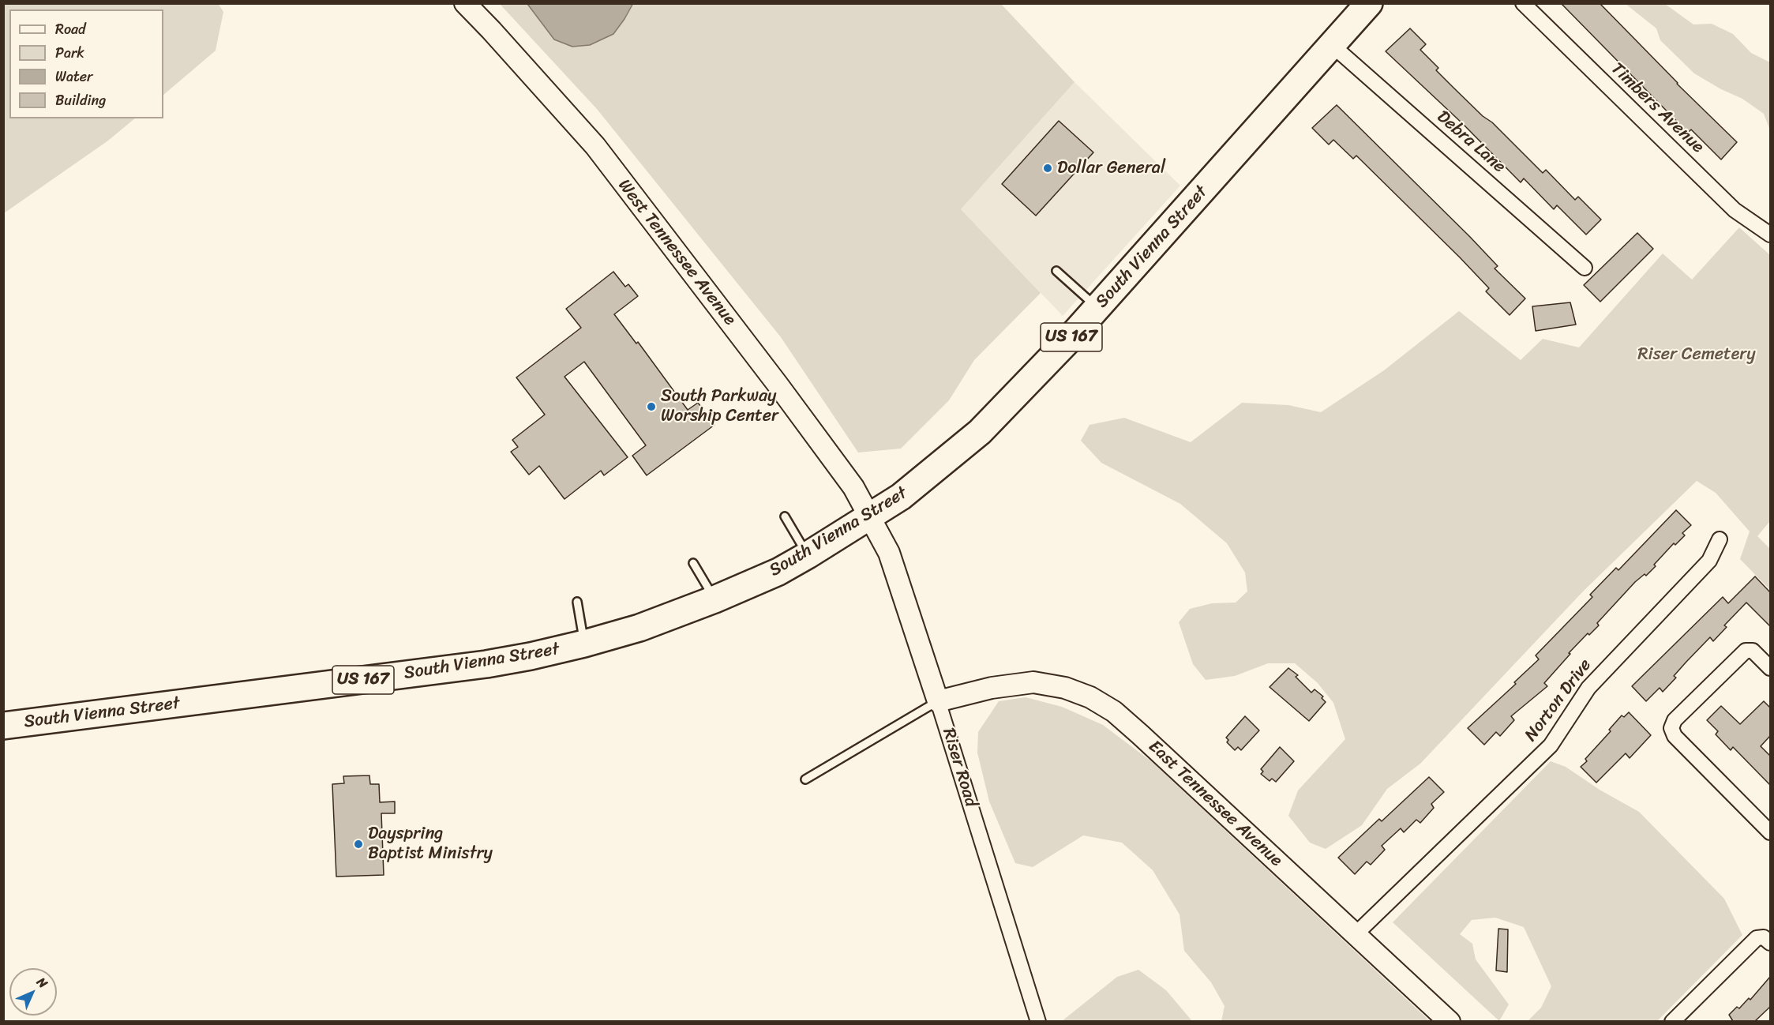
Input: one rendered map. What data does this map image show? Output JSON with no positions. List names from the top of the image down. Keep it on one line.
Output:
{"streets":{"highway":["South Vienna Street","US 167"],"main road":["West Tennessee Avenue","Riser Road","East Tennessee Avenue"],"street":["Timbers Avenue","Debra Lane","Norton Drive"]},"crossings":[["Debra Lane","South Vienna Street"],["South Vienna Street","West Tennessee Avenue"],["South Vienna Street","Riser Road"],["West Tennessee Avenue","Riser Road"],["Norton Drive","East Tennessee Avenue"],["Riser Road","East Tennessee Avenue"]],"parks":["Riser Cemetery"],"places":["Dollar General","South Parkway Worship Center","Dayspring Baptist Ministry"],"legend":["Road","Park","Water","Building"],"north":"top right"}
